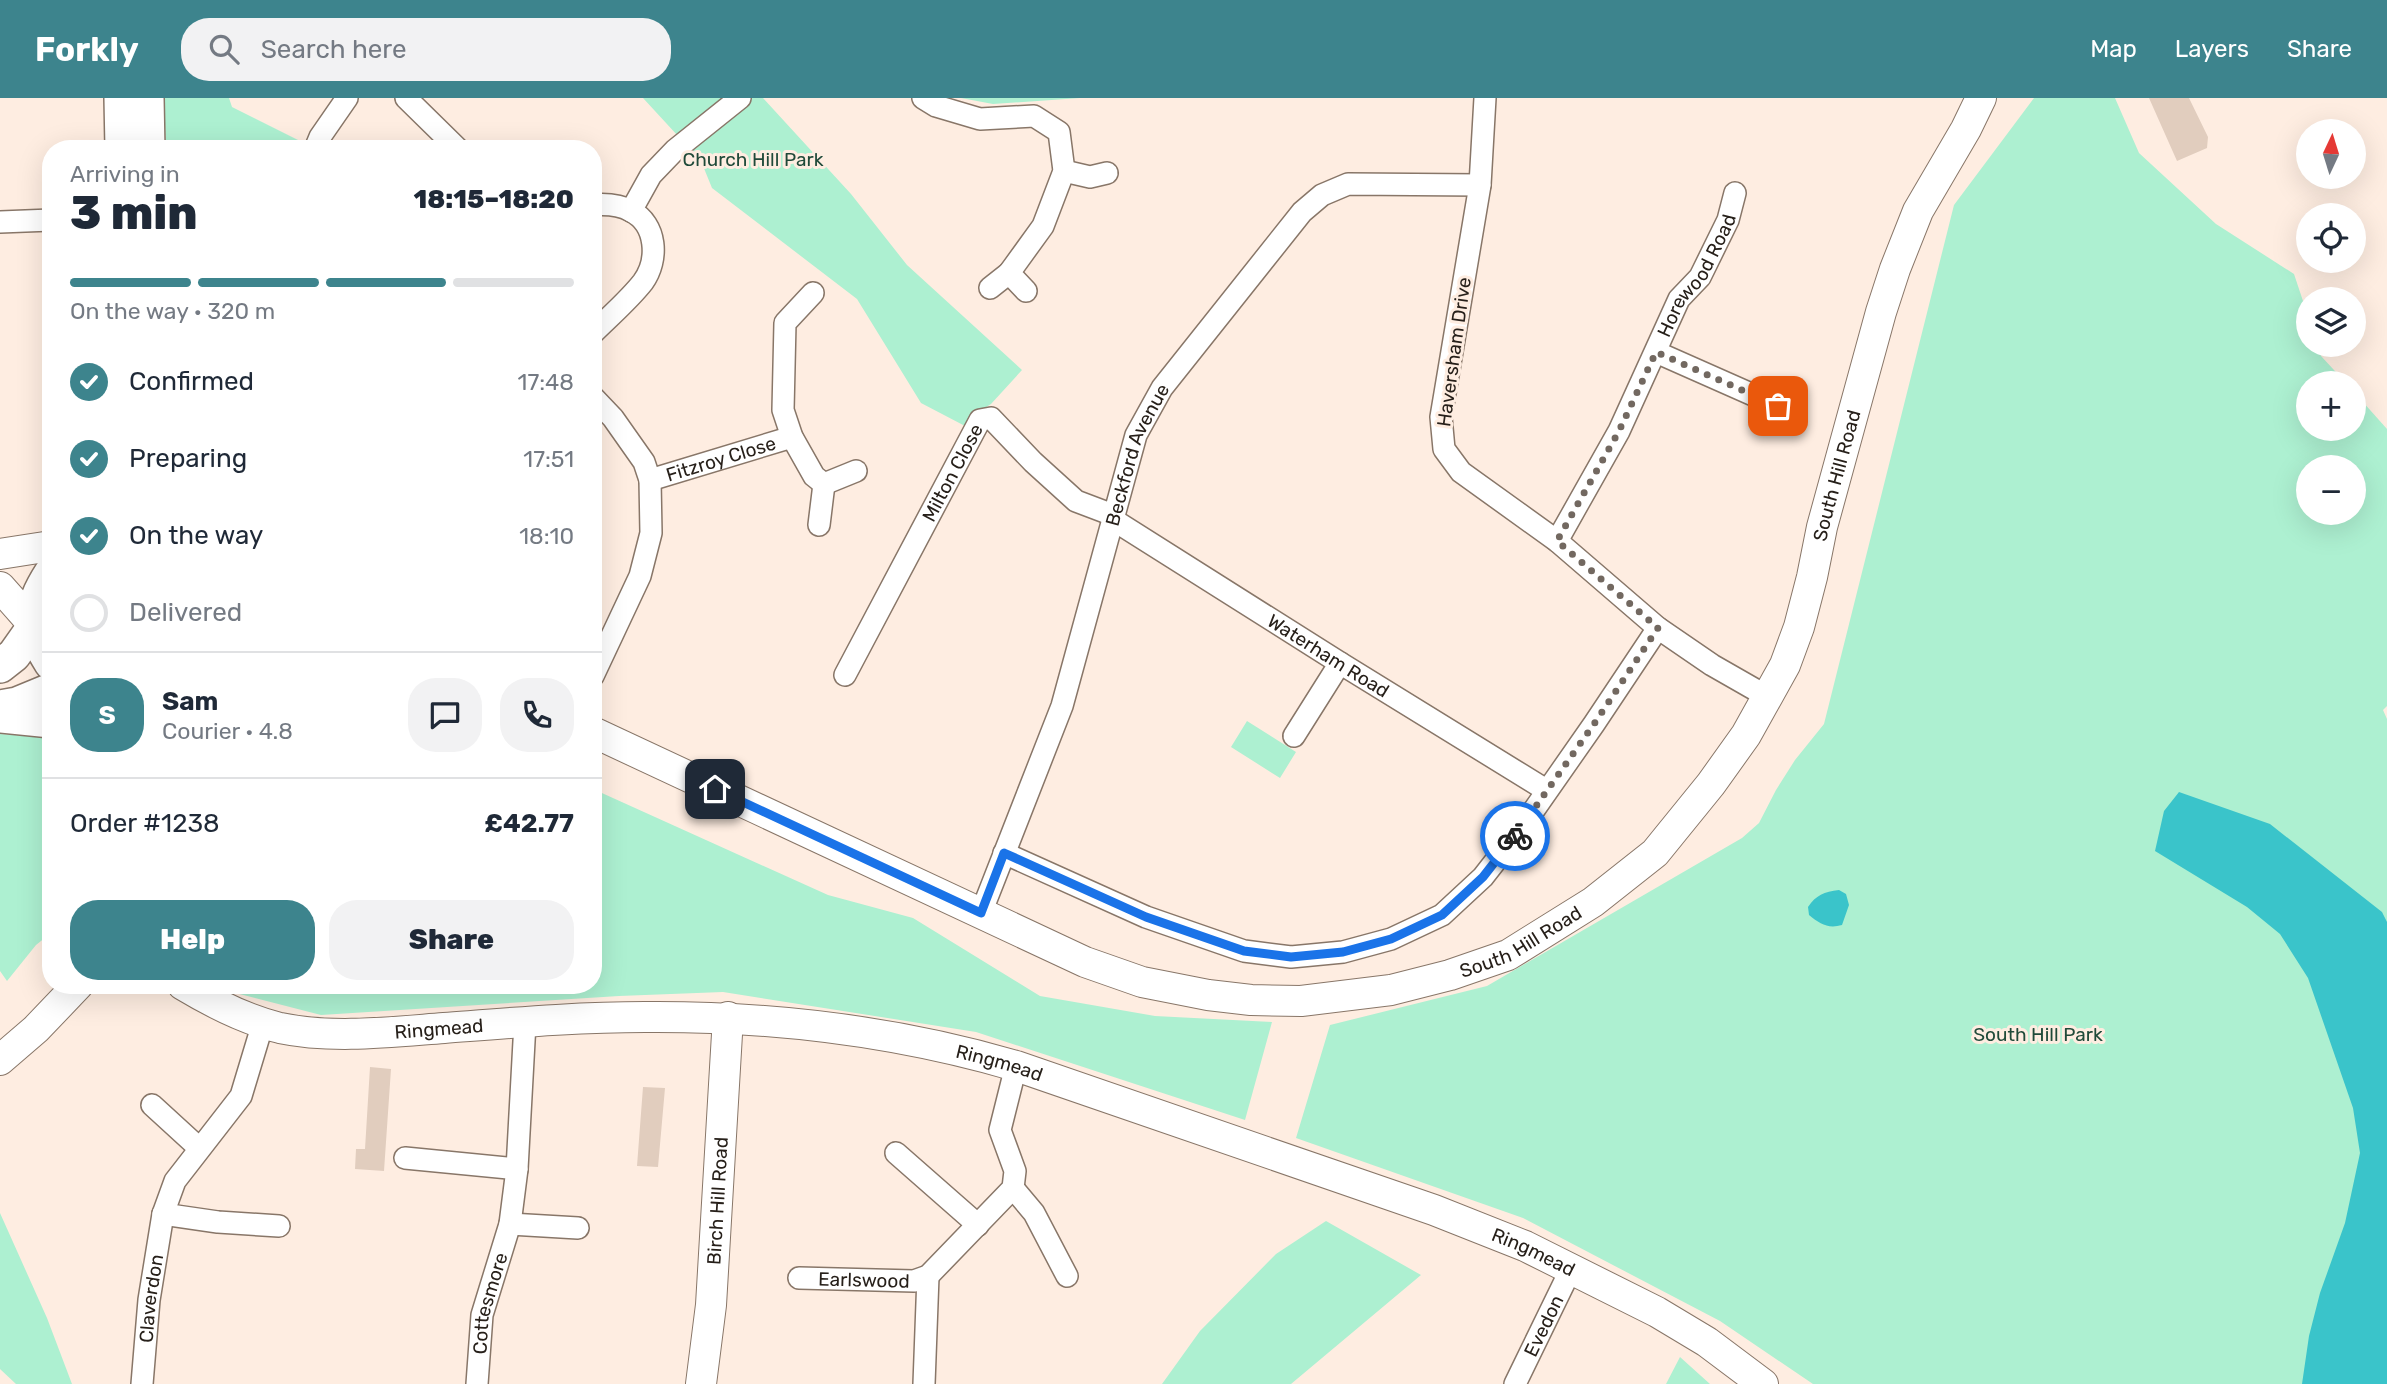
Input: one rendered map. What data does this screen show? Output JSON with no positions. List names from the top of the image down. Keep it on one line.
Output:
{"streets":{"street":["Horewood Road","Haversham Drive","Beckford Avenue","Fitzroy Close","Milton Close","South Hill Road","Waterham Road","Ringmead","Birch Hill Road","Earlswood","Claverdon","Cottesmore","Evedon"]},"crossings":[["Horewood Road","Haversham Drive"],["Haversham Drive","Beckford Avenue"],["Haversham Drive","South Hill Road"],["Beckford Avenue","Milton Close"],["Beckford Avenue","South Hill Road"],["Beckford Avenue","Waterham Road"],["Milton Close","Waterham Road"],["Ringmead","Birch Hill Road"],["Ringmead","Claverdon"],["Ringmead","Cottesmore"],["Ringmead","Evedon"]],"parks":["Church Hill Park","South Hill Park"],"north":"top","page":{"header":"Forkly","search":"Search here","nav":["Map","Layers","Share"],"map_buttons":["+","−"],"heading":["3 min","Arriving in","18:15–18:20"],"panel":["Sam","Courier · 4.8","Order #1238","£42.77"],"bar":"On the way · 320 m","list":[["Confirmed","17:48"],["Preparing","17:51"],["On the way","18:10"],"Delivered"],"round":"S","buttons":["Help","Share"]}}
